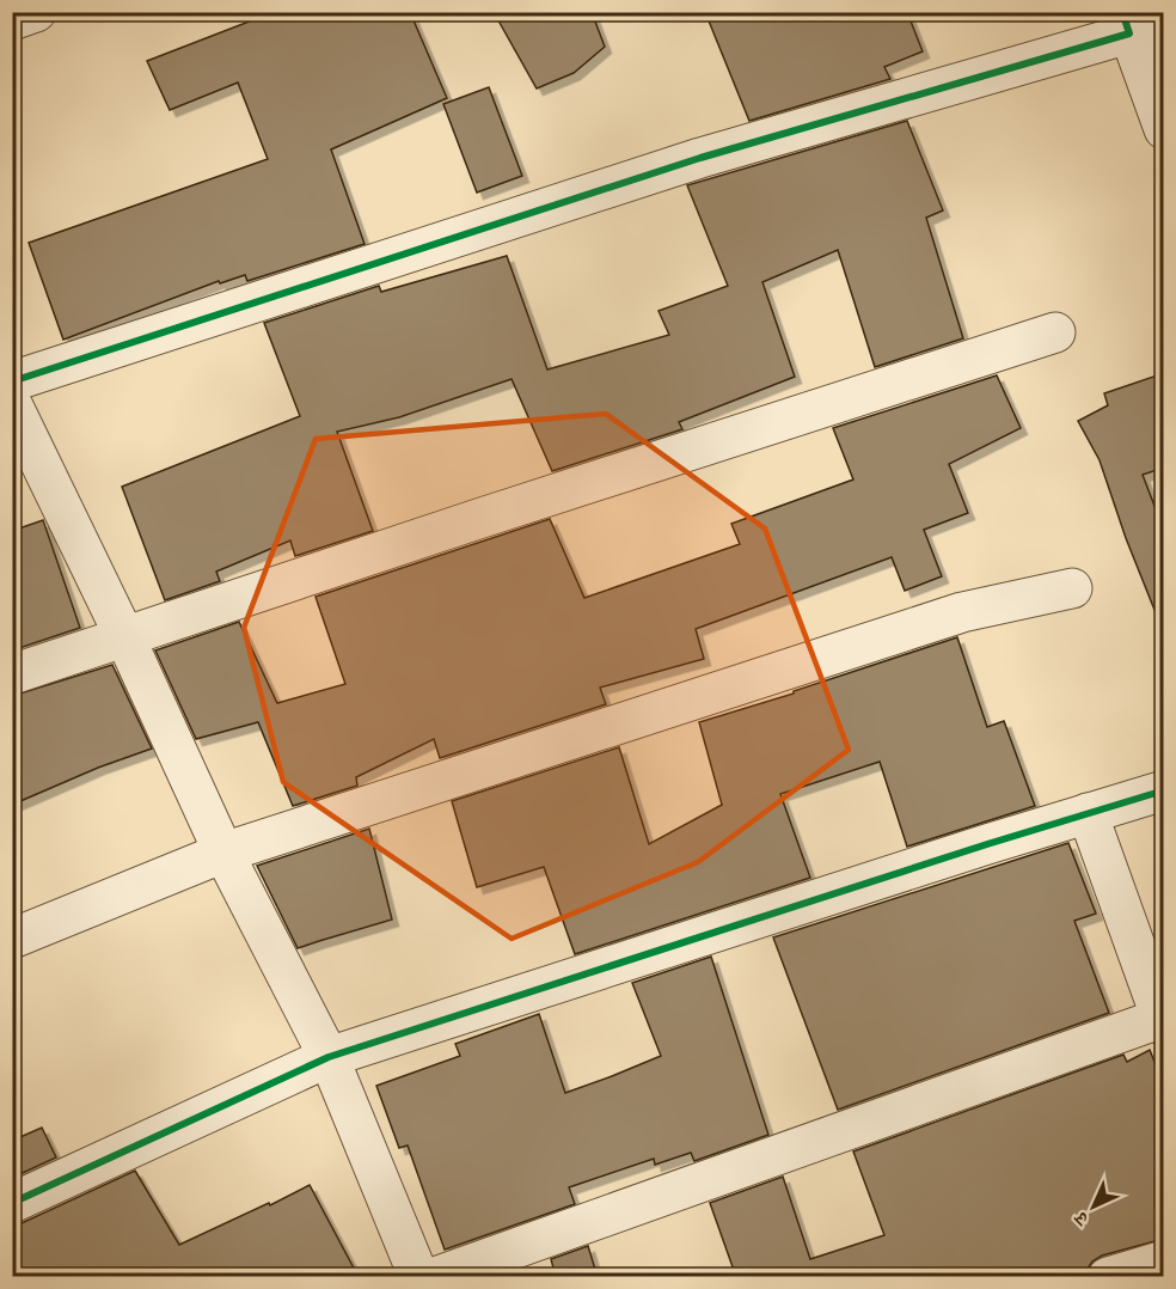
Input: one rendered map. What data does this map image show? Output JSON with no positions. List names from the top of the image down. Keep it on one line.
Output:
{"north":"bottom left"}
